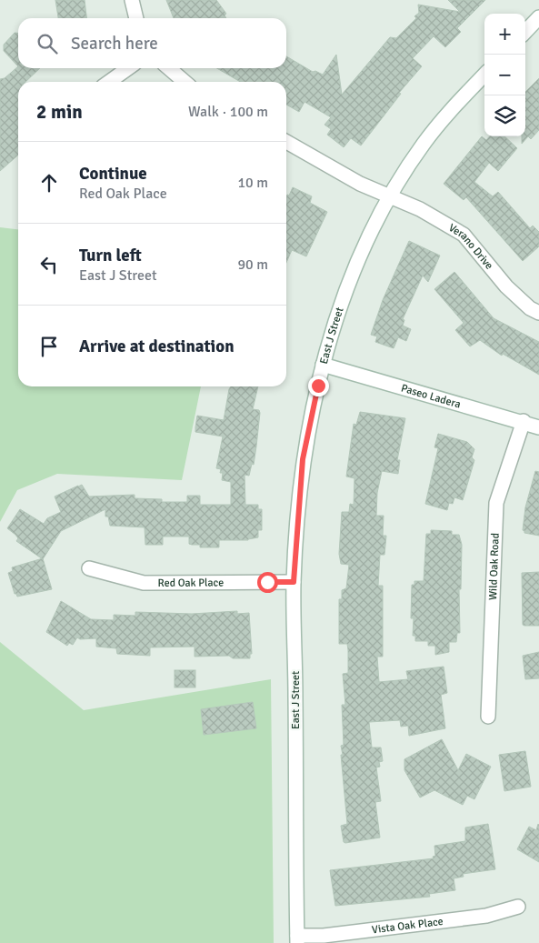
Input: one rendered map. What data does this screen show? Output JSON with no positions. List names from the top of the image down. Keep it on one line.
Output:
{"streets":{"street":["Verano Drive","East J Street","Paseo Ladera","Wild Oak Road","Red Oak Place","Vista Oak Place"]},"crossings":[["Verano Drive","East J Street"],["East J Street","Paseo Ladera"],["East J Street","Red Oak Place"],["East J Street","Vista Oak Place"],["Paseo Ladera","Wild Oak Road"]],"page":{"map_buttons":["+","−"],"search":"Search here","heading":["2 min","Walk · 100 m"],"list":[["Continue","Red Oak Place","10 m"],["Turn left","East J Street","90 m"],"Arrive at destination"]}}
